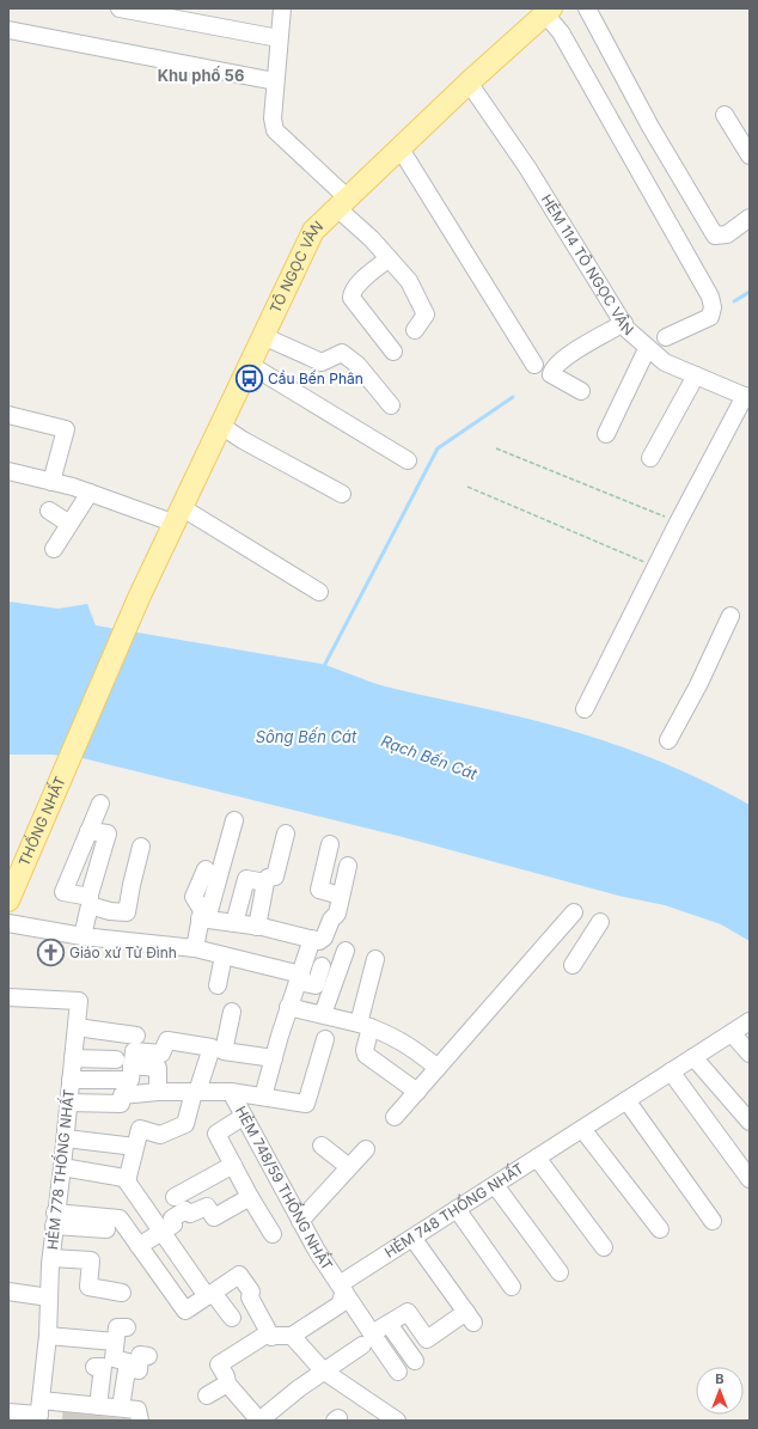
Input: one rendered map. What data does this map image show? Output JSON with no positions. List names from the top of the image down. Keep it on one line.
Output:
{"streets":{"main road":["TÔ NGỌC VÂN","THỐNG NHẤT"],"street":["HẺM 114 TÔ NGỌC VÂN","HẺM 778 THỐNG NHẤT","HẺM 748/59 THỐNG NHẤT","HẺM 748 THỐNG NHẤT"]},"crossings":[["HẺM 114 TÔ NGỌC VÂN","TÔ NGỌC VÂN"],["TÔ NGỌC VÂN","THỐNG NHẤT"],["HẺM 748/59 THỐNG NHẤT","HẺM 748 THỐNG NHẤT"]],"districts":["Khu phố 56"],"water":["Sông Bến Cát","Rạch Bến Cát"],"places":{"bus stop":["Cầu Bến Phân"],"church":["Giáo xứ Tử Đình"]},"north":"top"}
